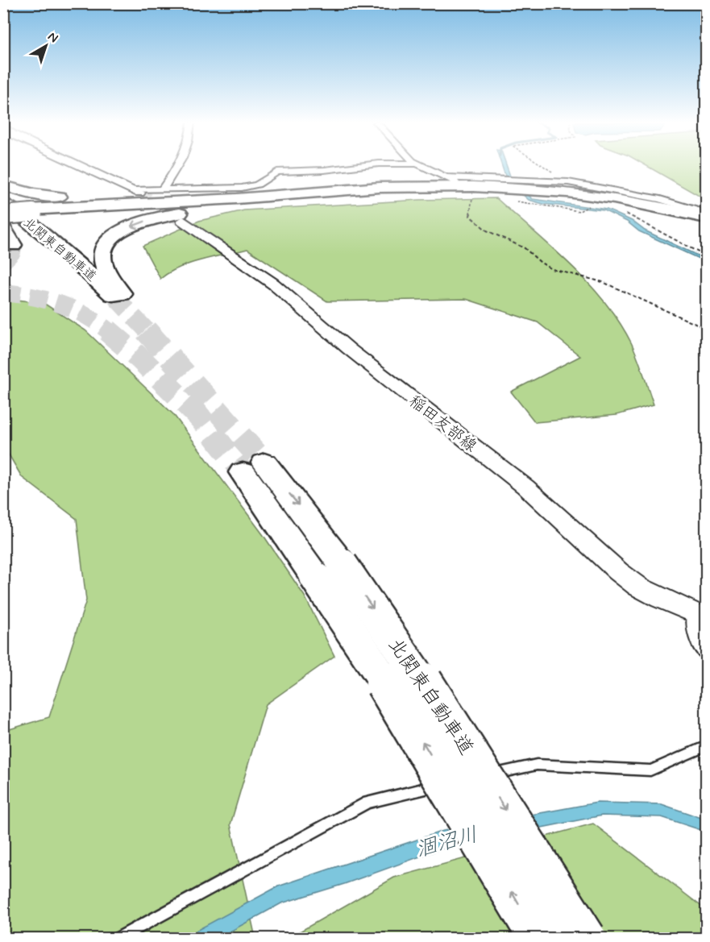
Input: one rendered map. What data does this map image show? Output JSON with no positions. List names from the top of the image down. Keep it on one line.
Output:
{"streets":{"highway":["北関東自動車道"],"main road":["稲田友部線"]},"water":["涸沼川"],"north":"top right"}
